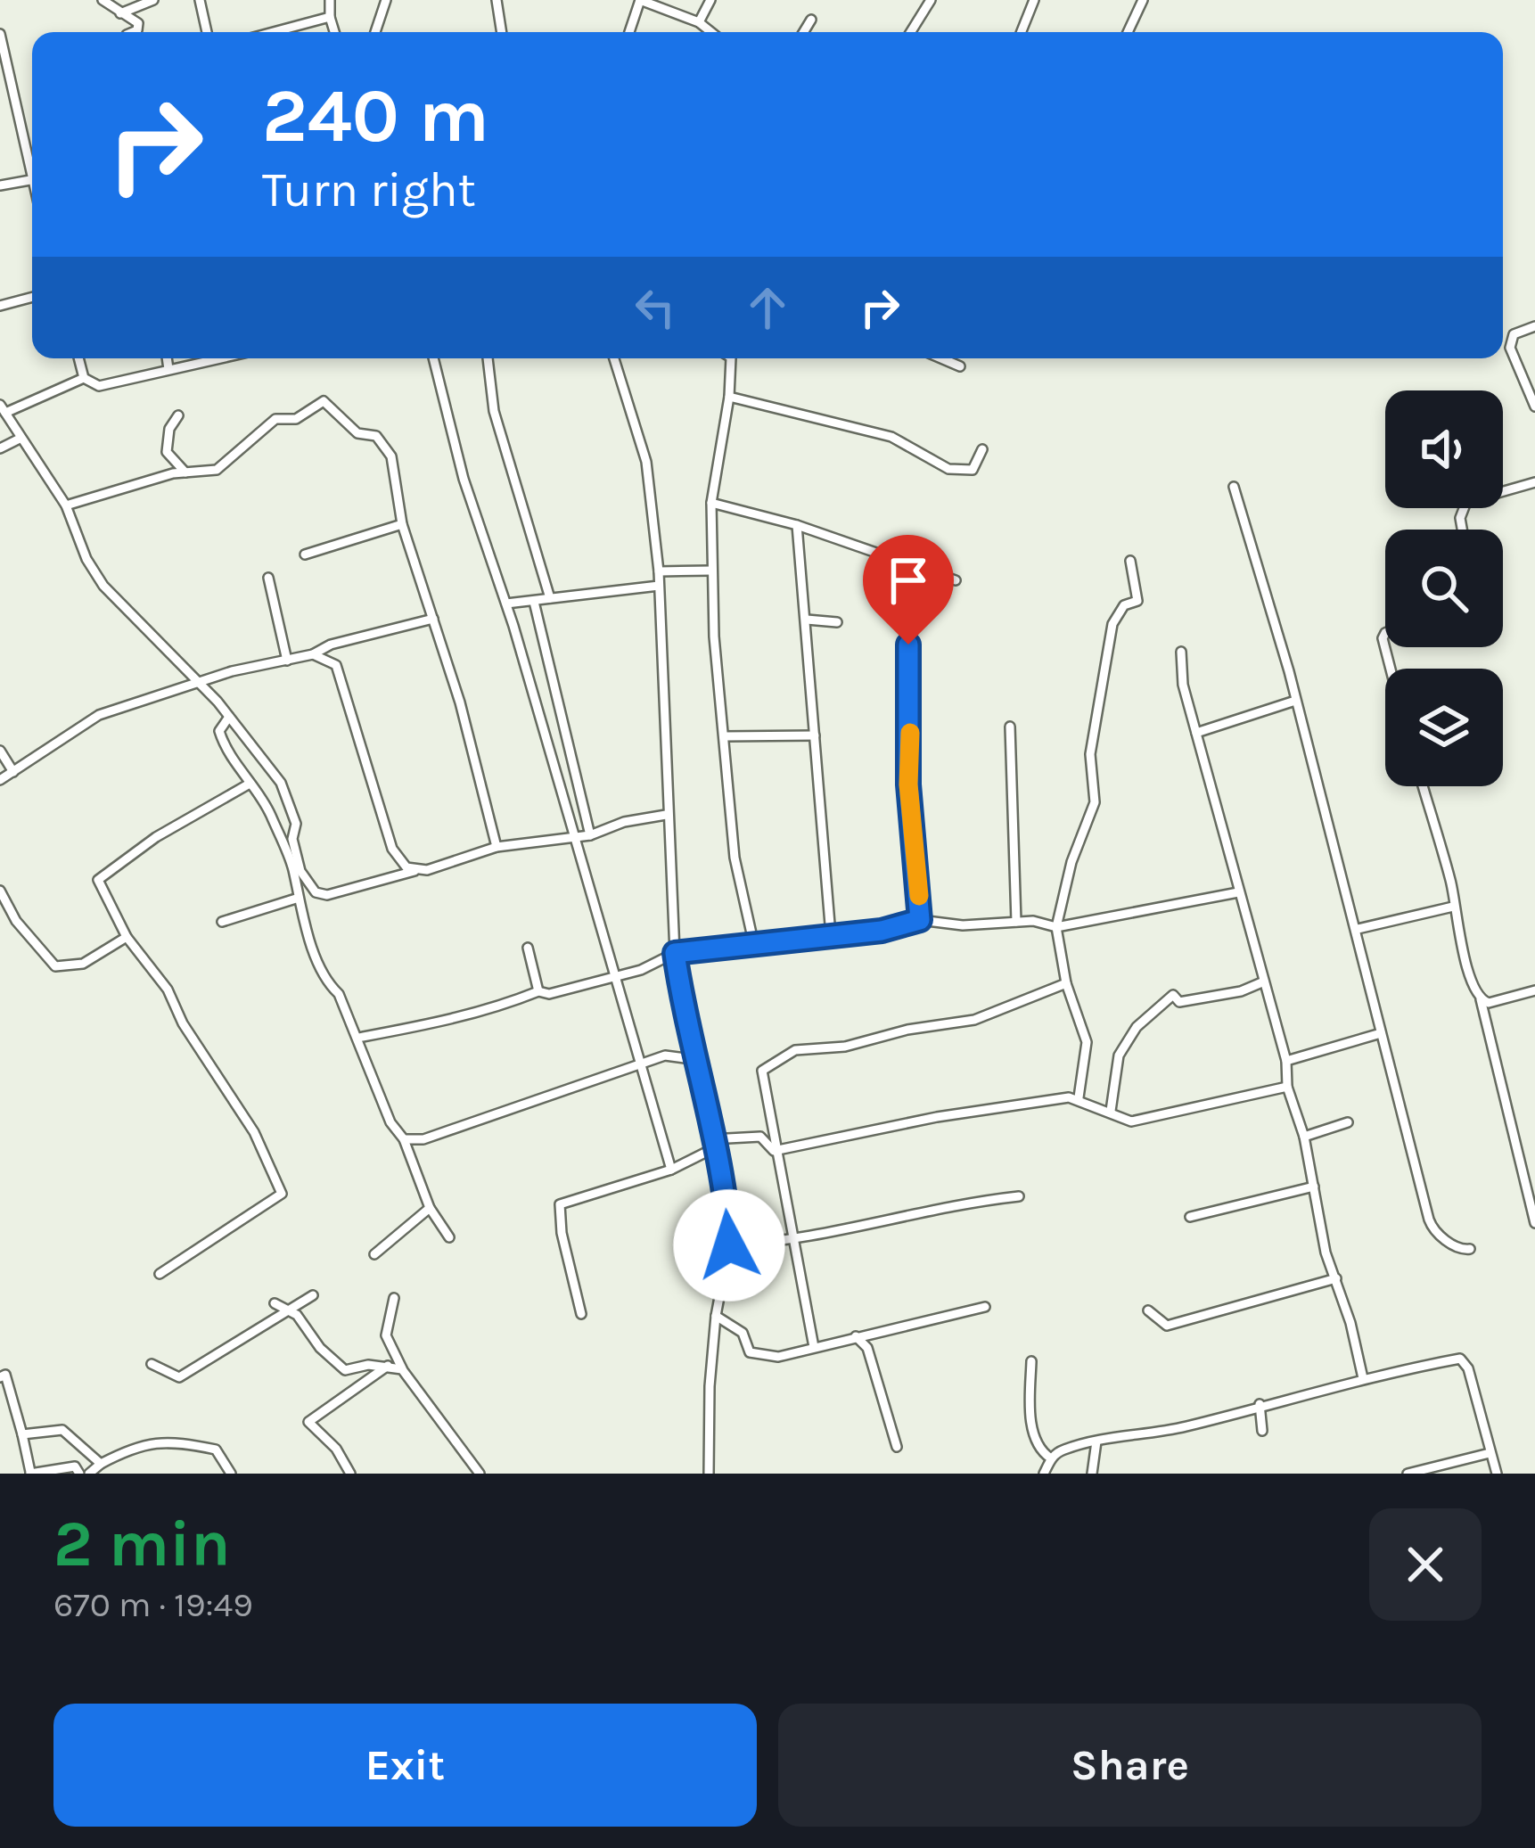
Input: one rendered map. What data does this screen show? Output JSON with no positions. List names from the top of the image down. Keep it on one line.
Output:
{"page":{"turn":["240 m","Turn right"],"heading":["2 min","670 m · 19:49"],"buttons":["Exit","Share"]}}
